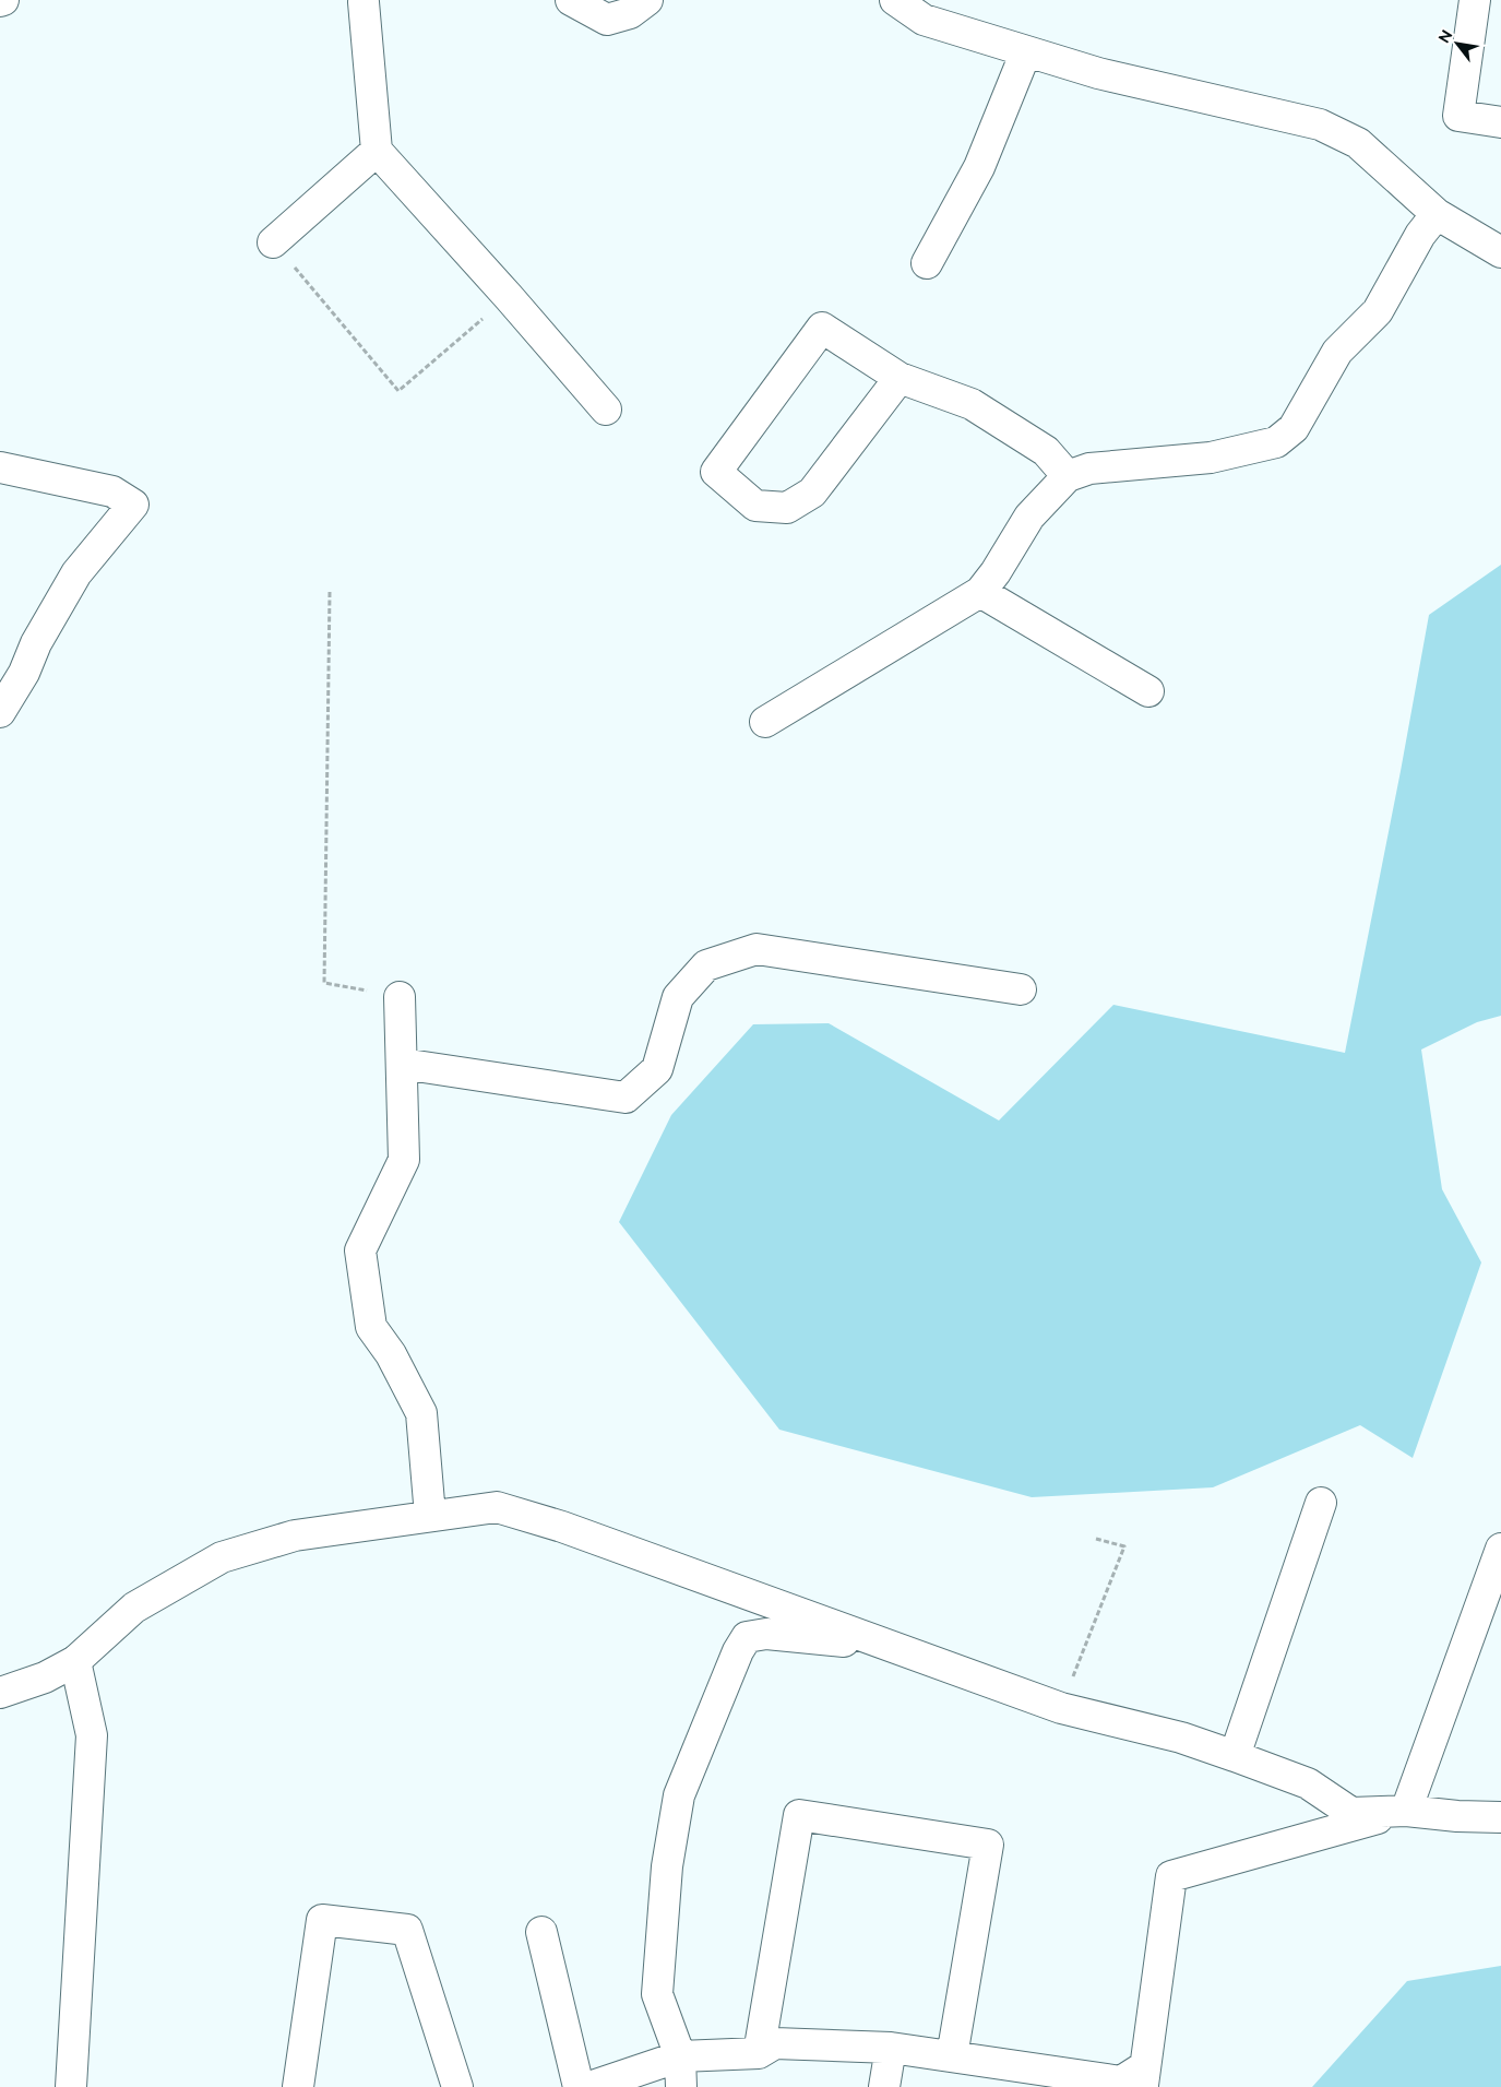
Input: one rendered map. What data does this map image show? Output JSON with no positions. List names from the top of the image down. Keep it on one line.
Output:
{"north":"top left"}
